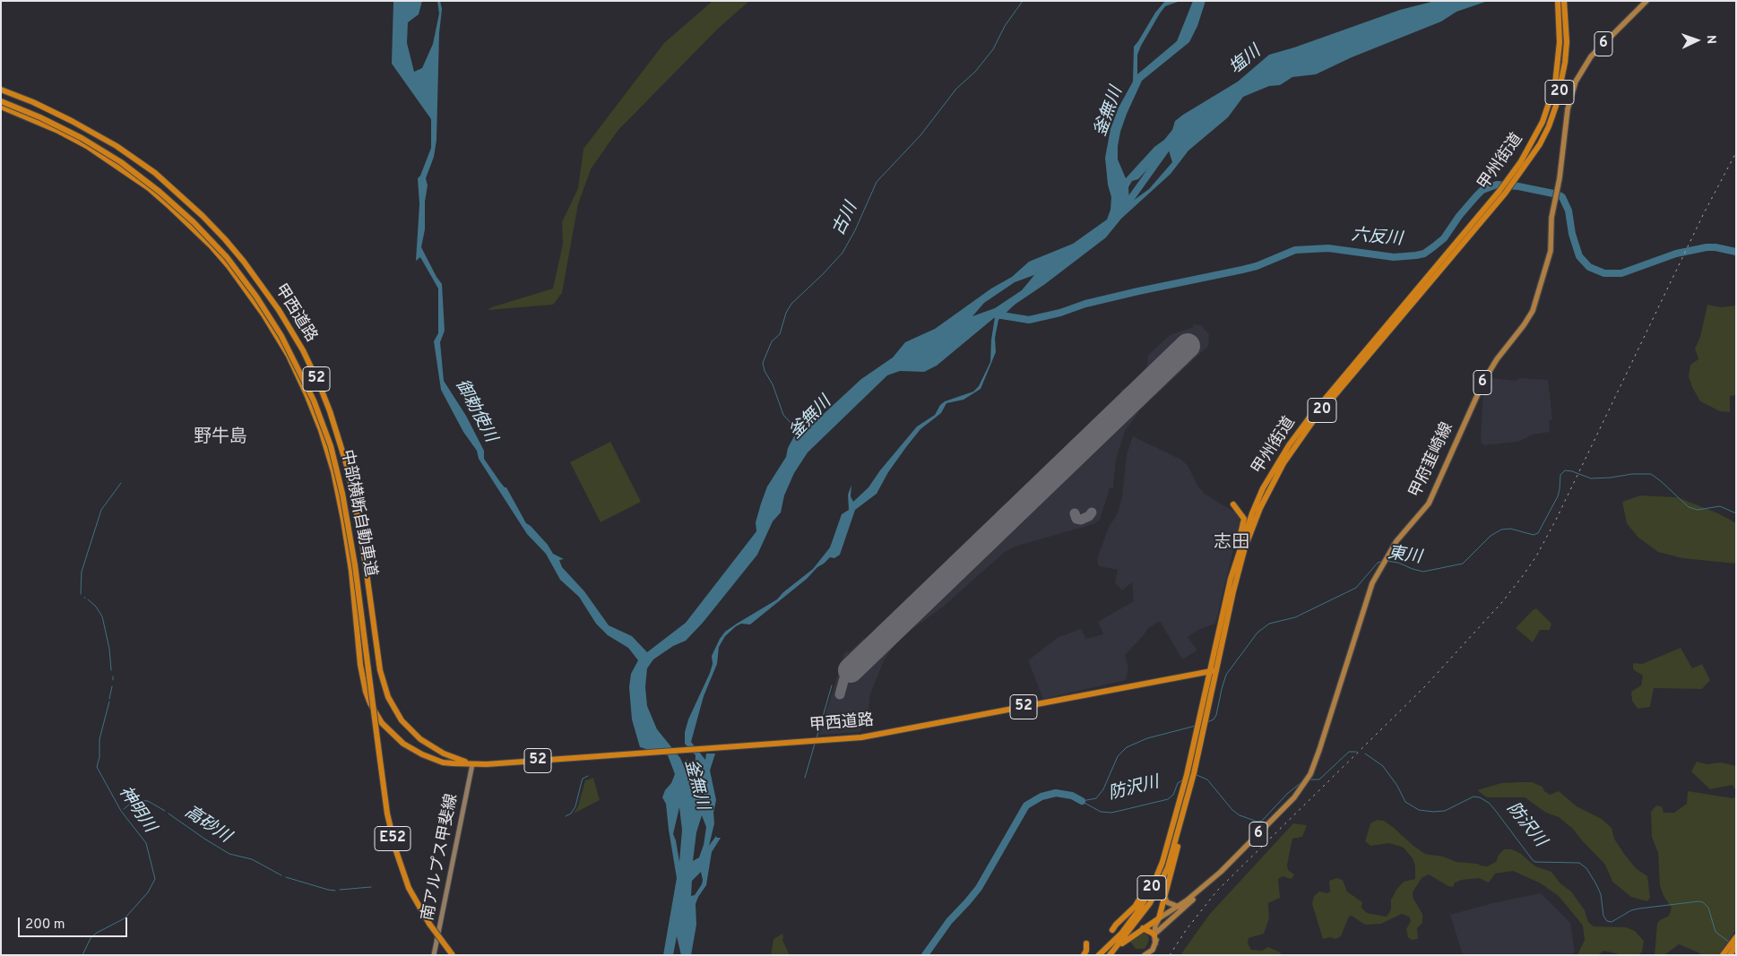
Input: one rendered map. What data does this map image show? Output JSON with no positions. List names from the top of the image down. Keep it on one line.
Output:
{"streets":{"highway":["20","甲州街道","甲西道路","52","中部横断自動車道","E52"],"main road":["6","甲府韮崎線","南アルプス甲斐線"]},"crossings":[["20","甲州街道"],["甲州街道","甲西道路"],["甲州街道","52"],["甲西道路","52"],["甲西道路","南アルプス甲斐線"]],"districts":["野牛島","志田"],"water":["塩川","釜無川","古川","六反川","御勅使川","東川","防沢川","神明川","高砂川"],"scale_bar":"200 m","north":"right"}
